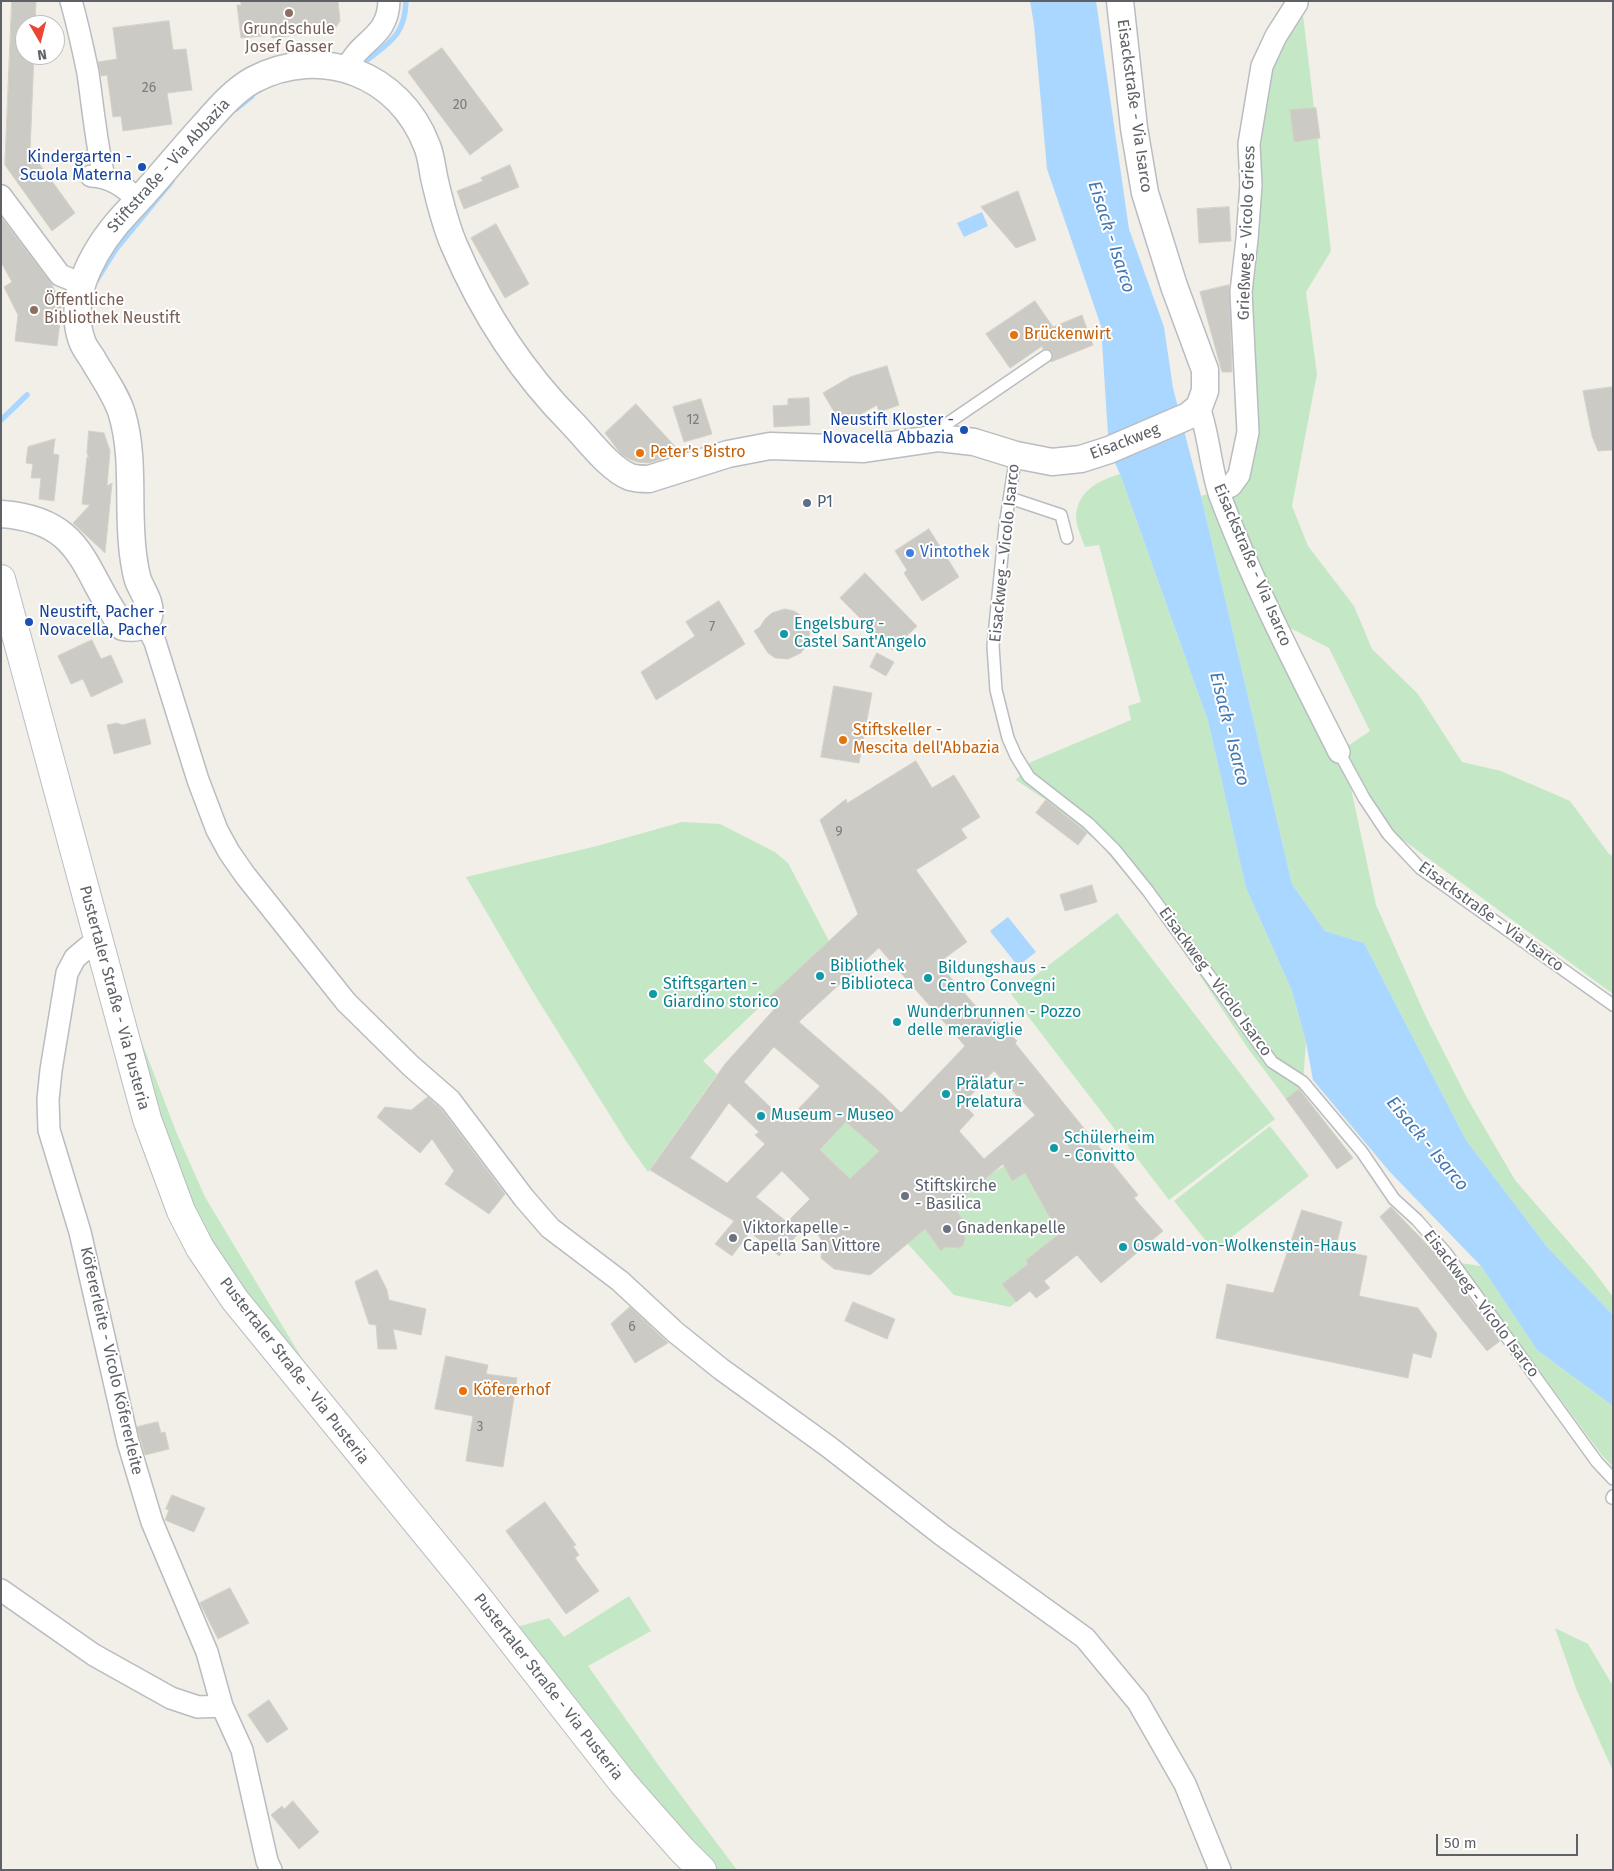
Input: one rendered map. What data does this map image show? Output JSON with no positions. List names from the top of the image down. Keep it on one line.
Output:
{"streets":{"main road":["Pustertaler Straße - Via Pusteria"],"street":["Eisackstraße - Via Isarco","Stiftstraße - Via Abbazia","Grießweg - Vicolo Griess","Eisackweg","Köfererleite - Vicolo Köfererleite"],"lane":["Eisackweg - Vicolo Isarco"]},"crossings":[["Eisackstraße - Via Isarco","Grießweg - Vicolo Griess"],["Eisackstraße - Via Isarco","Eisackweg"],["Stiftstraße - Via Abbazia","Eisackweg"],["Stiftstraße - Via Abbazia","Eisackweg - Vicolo Isarco"],["Eisackweg","Eisackweg - Vicolo Isarco"],["Pustertaler Straße - Via Pusteria","Köfererleite - Vicolo Köfererleite"]],"water":["Eisack - Isarco"],"places":["Grundschule Josef Gasser","Kindergarten - Scuola Materna","Öffentliche Bibliothek Neustift","Brückenwirt","Neustift Kloster - Novacella Abbazia","Peter's Bistro","P1","Vintothek","Neustift, Pacher - Novacella, Pacher","Engelsburg - Castel Sant'Angelo","Stiftskeller - Mescita dell'Abbazia","Bibliothek - Biblioteca","Bildungshaus - Centro Convegni","Stiftsgarten - Giardino storico","Wunderbrunnen - Pozzo delle meraviglie","Prälatur - Prelatura","Museum - Museo","Schülerheim - Convitto","Stiftskirche - Basilica","Gnadenkapelle","Viktorkapelle - Capella San Vittore","Oswald-von-Wolkenstein-Haus","Köfererhof"],"house_numbers":["26","20","12","7","9","6","3"],"scale_bar":"50 m","north":"bottom"}
